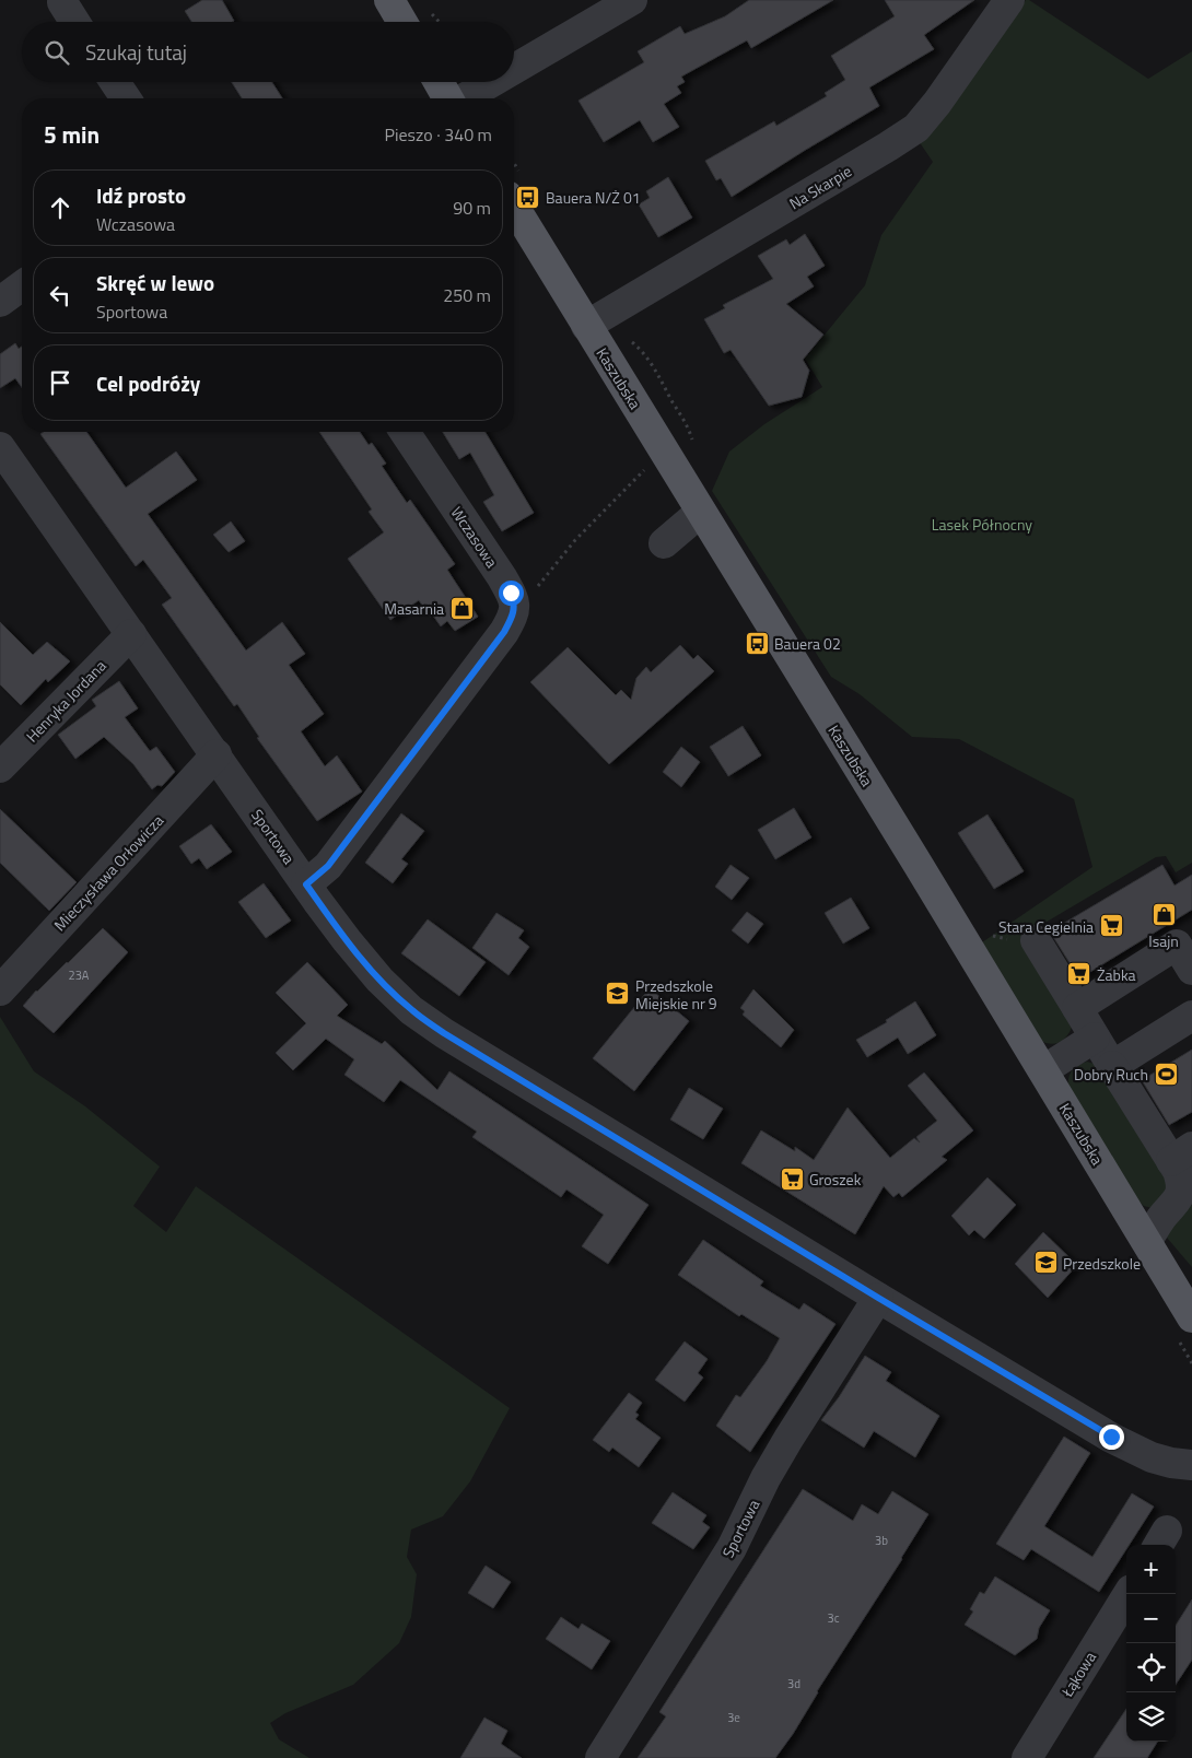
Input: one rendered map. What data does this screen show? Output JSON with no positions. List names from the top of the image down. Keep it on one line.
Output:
{"streets":{"main road":["Kaszubska"],"street":["Na Skarpie","Wczasowa","Henryka Jordana","Sportowa","Mieczysława Orłowicza","Łąkowa"]},"crossings":[["Na Skarpie","Kaszubska"],["Henryka Jordana","Sportowa"],["Sportowa","Mieczysława Orłowicza"]],"parks":["Lasek Północny"],"places":{"bus stop":["Bauera N/Ż 01","Bauera 02"],"shop":["Masarnia","Isajn"],"supermarket":["Stara Cegielnia","Żabka","Groszek"],"school or university":["Przedszkole Miejskie nr 9","Przedszkole"],"sports":["Dobry Ruch"]},"house_numbers":["23A","3b","3c","3d","3e"],"page":{"search":"Szukaj tutaj","heading":["5 min","Pieszo · 340 m"],"list":[["Idź prosto","Wczasowa","90 m"],["Skręć w lewo","Sportowa","250 m"],"Cel podróży"],"map_buttons":["+","−"]}}
